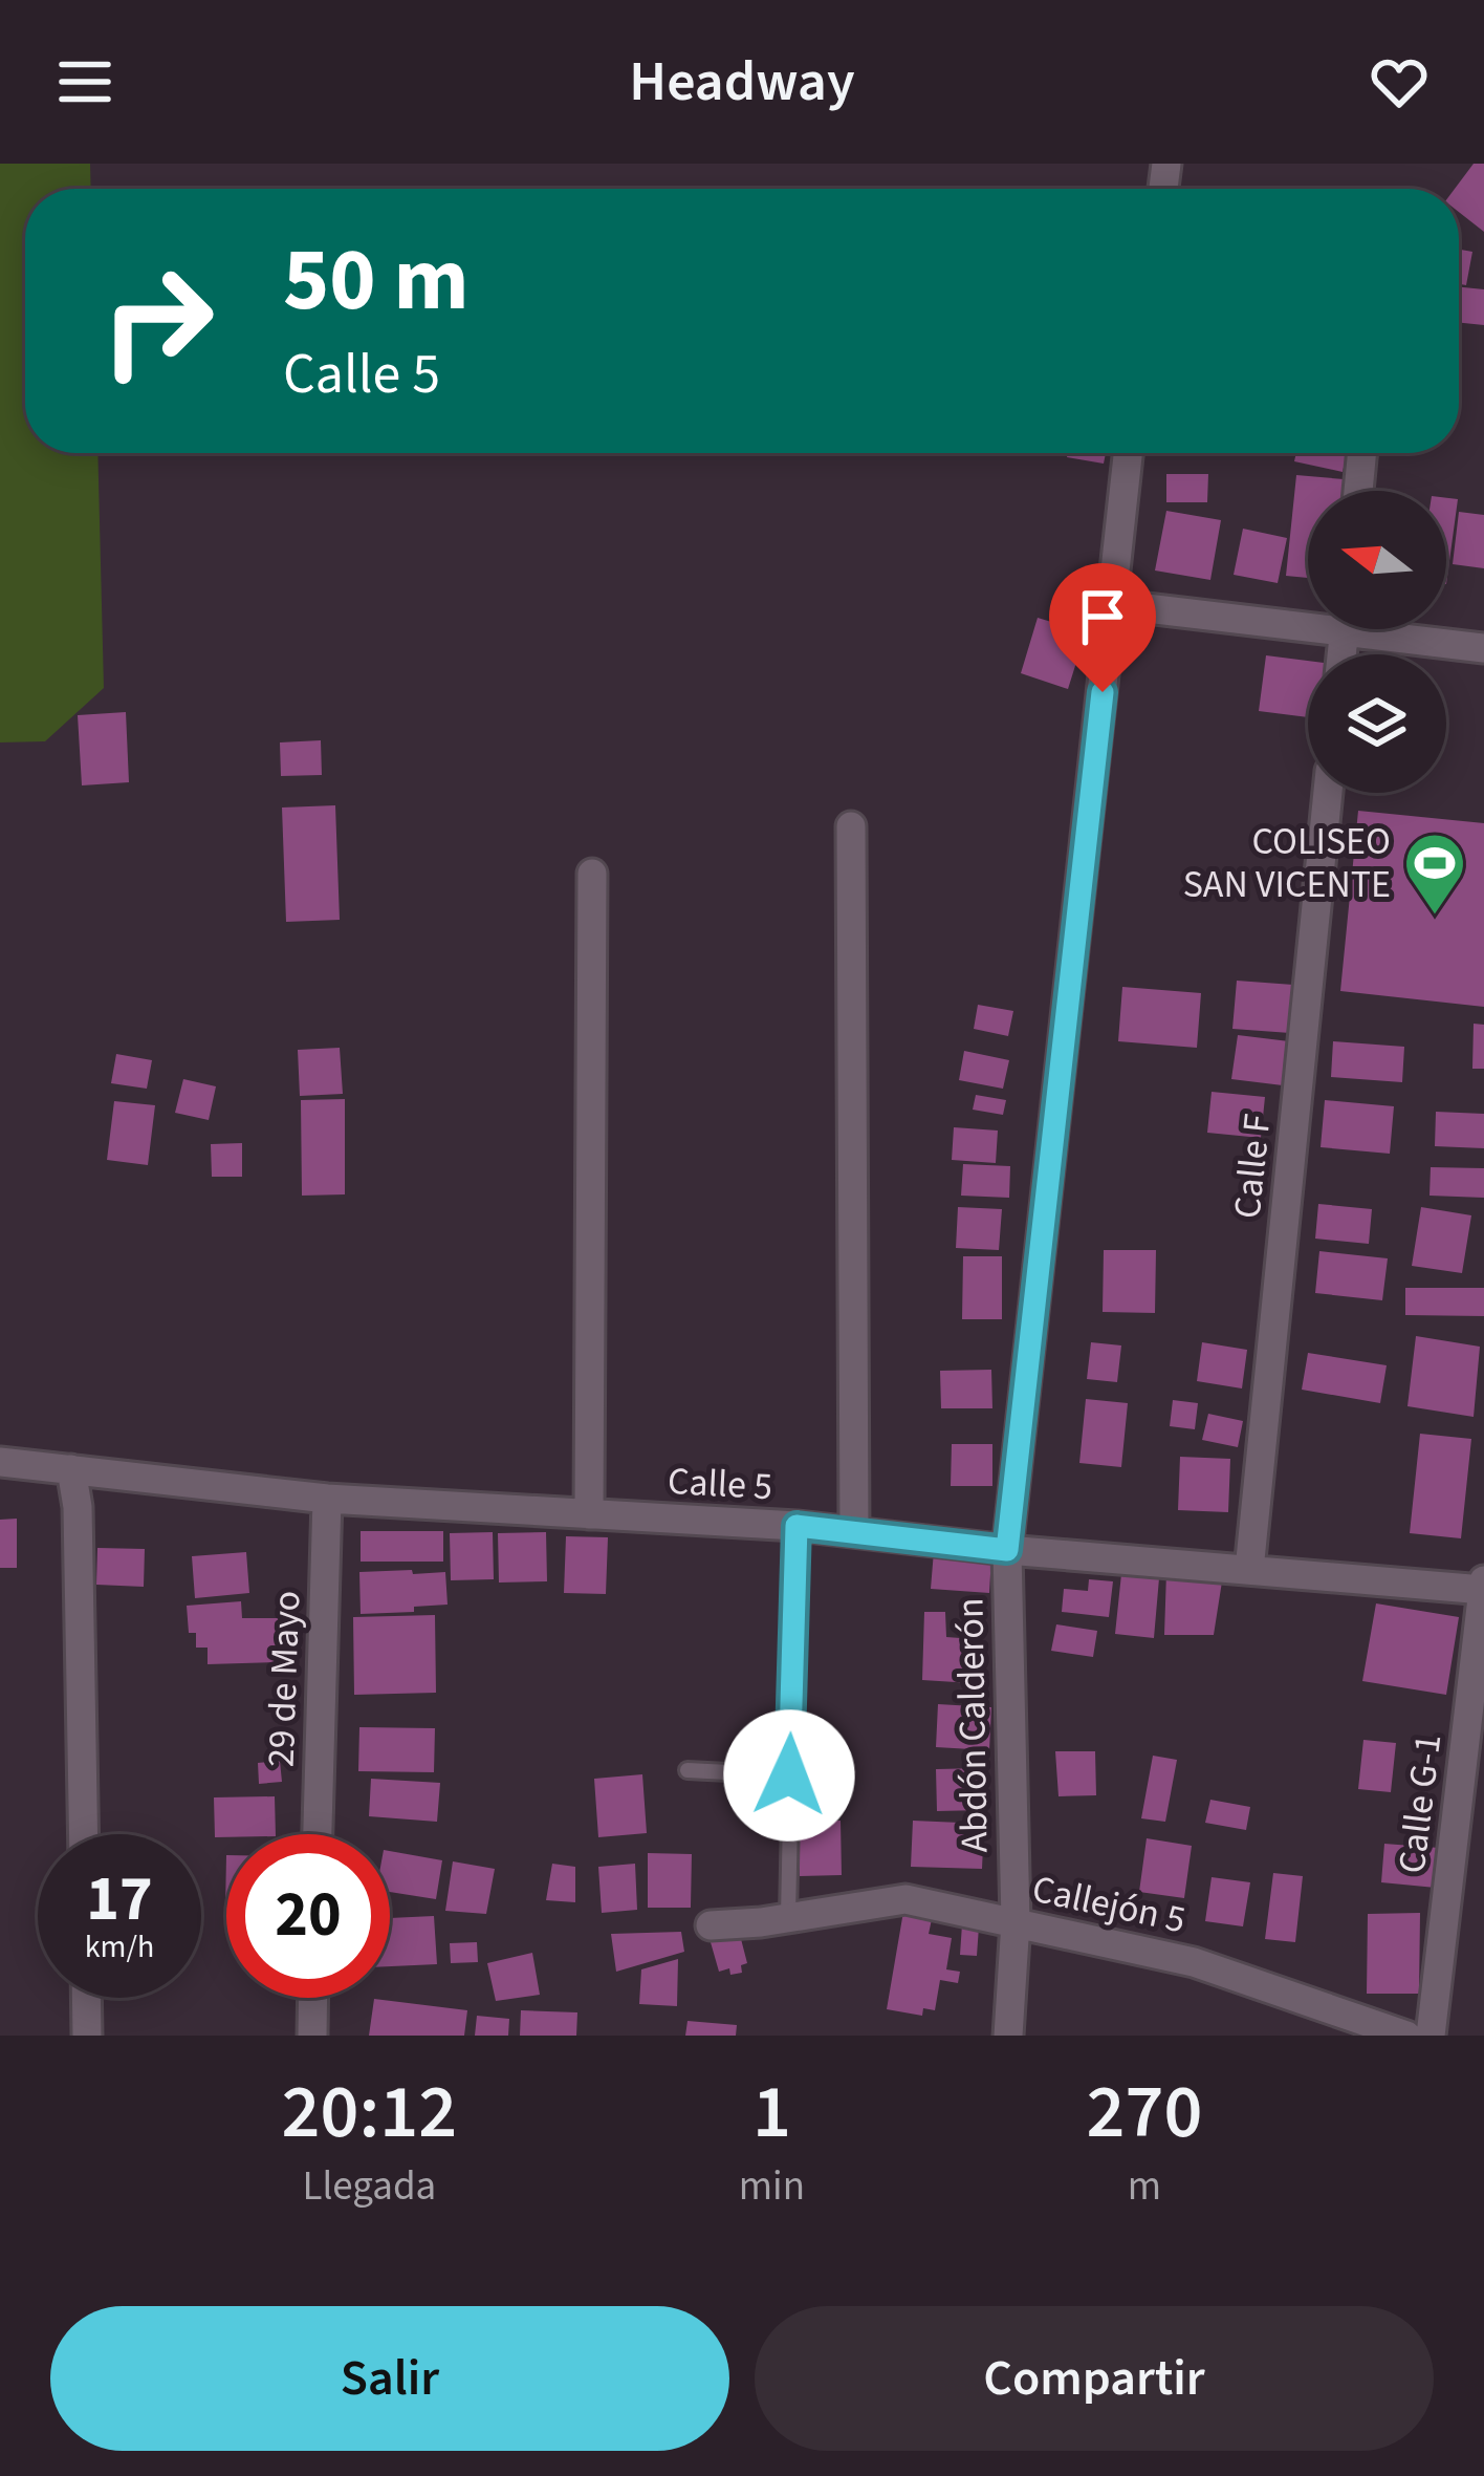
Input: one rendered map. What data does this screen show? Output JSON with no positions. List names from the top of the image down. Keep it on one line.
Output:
{"streets":{"street":["Calle F","Calle 5","29 de Mayo","Abdón Calderón","Calle G-1","Callejón 5"]},"crossings":[["Calle F","Calle 5"],["Calle 5","29 de Mayo"],["Calle 5","Abdón Calderón"],["Calle 5","Calle G-1"],["Abdón Calderón","Callejón 5"]],"places":{"sports":["COLISEO SAN VICENTE"]},"north":"left","page":{"header":"Headway","turn":["50 m","Calle 5"],"speed":"17 km/h","limit":"20","eta":["20:12","Llegada","1","min","270","m"],"buttons":["Salir","Compartir"]}}
